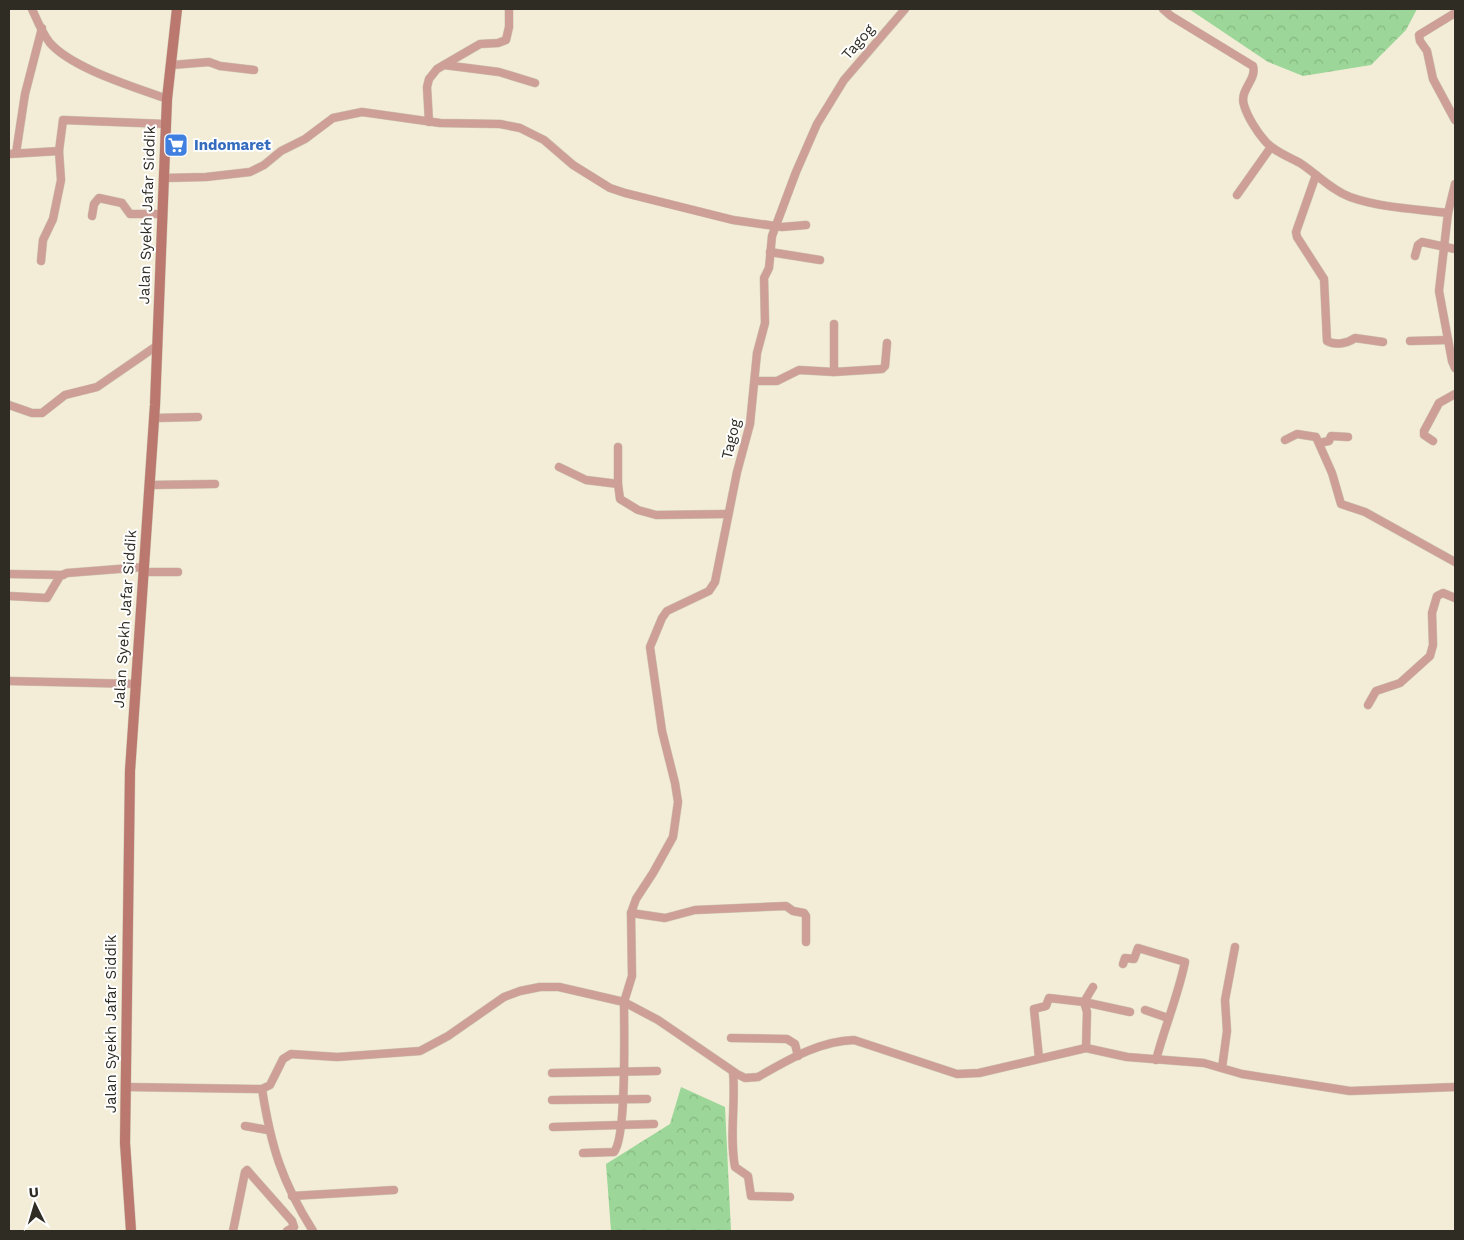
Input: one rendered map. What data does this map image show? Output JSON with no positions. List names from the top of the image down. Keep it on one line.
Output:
{"streets":{"main road":["Jalan Syekh Jafar Siddik"],"street":["Tagog"]},"places":{"supermarket":["Indomaret"]},"north":"top"}
